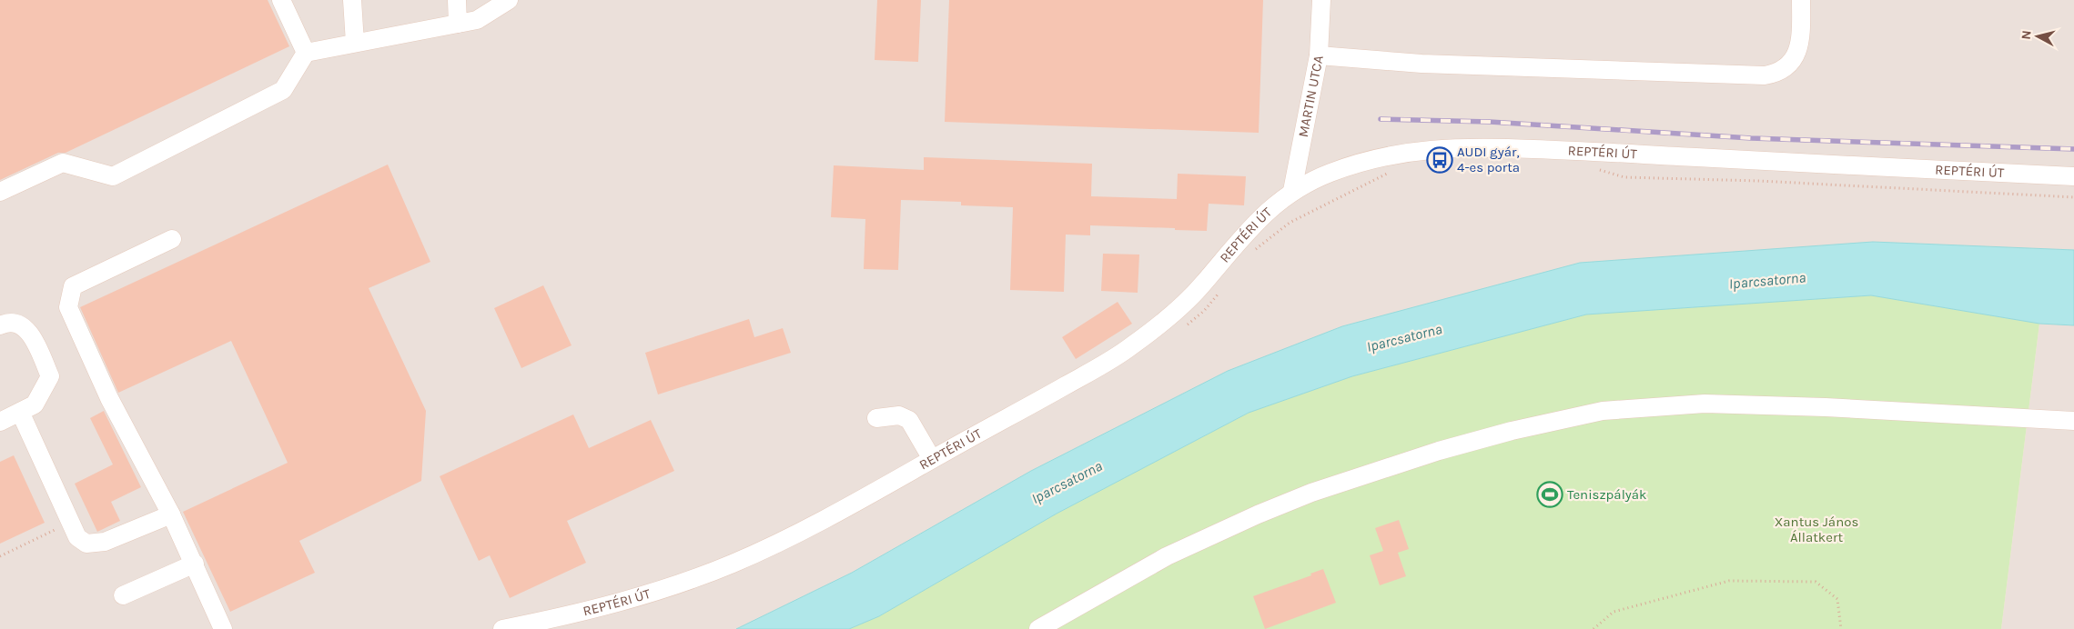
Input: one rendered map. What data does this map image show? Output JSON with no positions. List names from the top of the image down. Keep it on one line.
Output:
{"streets":{"street":["MARTIN UTCA","REPTÉRI ÚT"]},"crossings":[["MARTIN UTCA","REPTÉRI ÚT"]],"water":["Iparcsatorna"],"parks":["Xantus János Állatkert"],"places":{"bus stop":["AUDI gyár, 4-es porta"],"sports":["Teniszpályák"]},"north":"left"}
